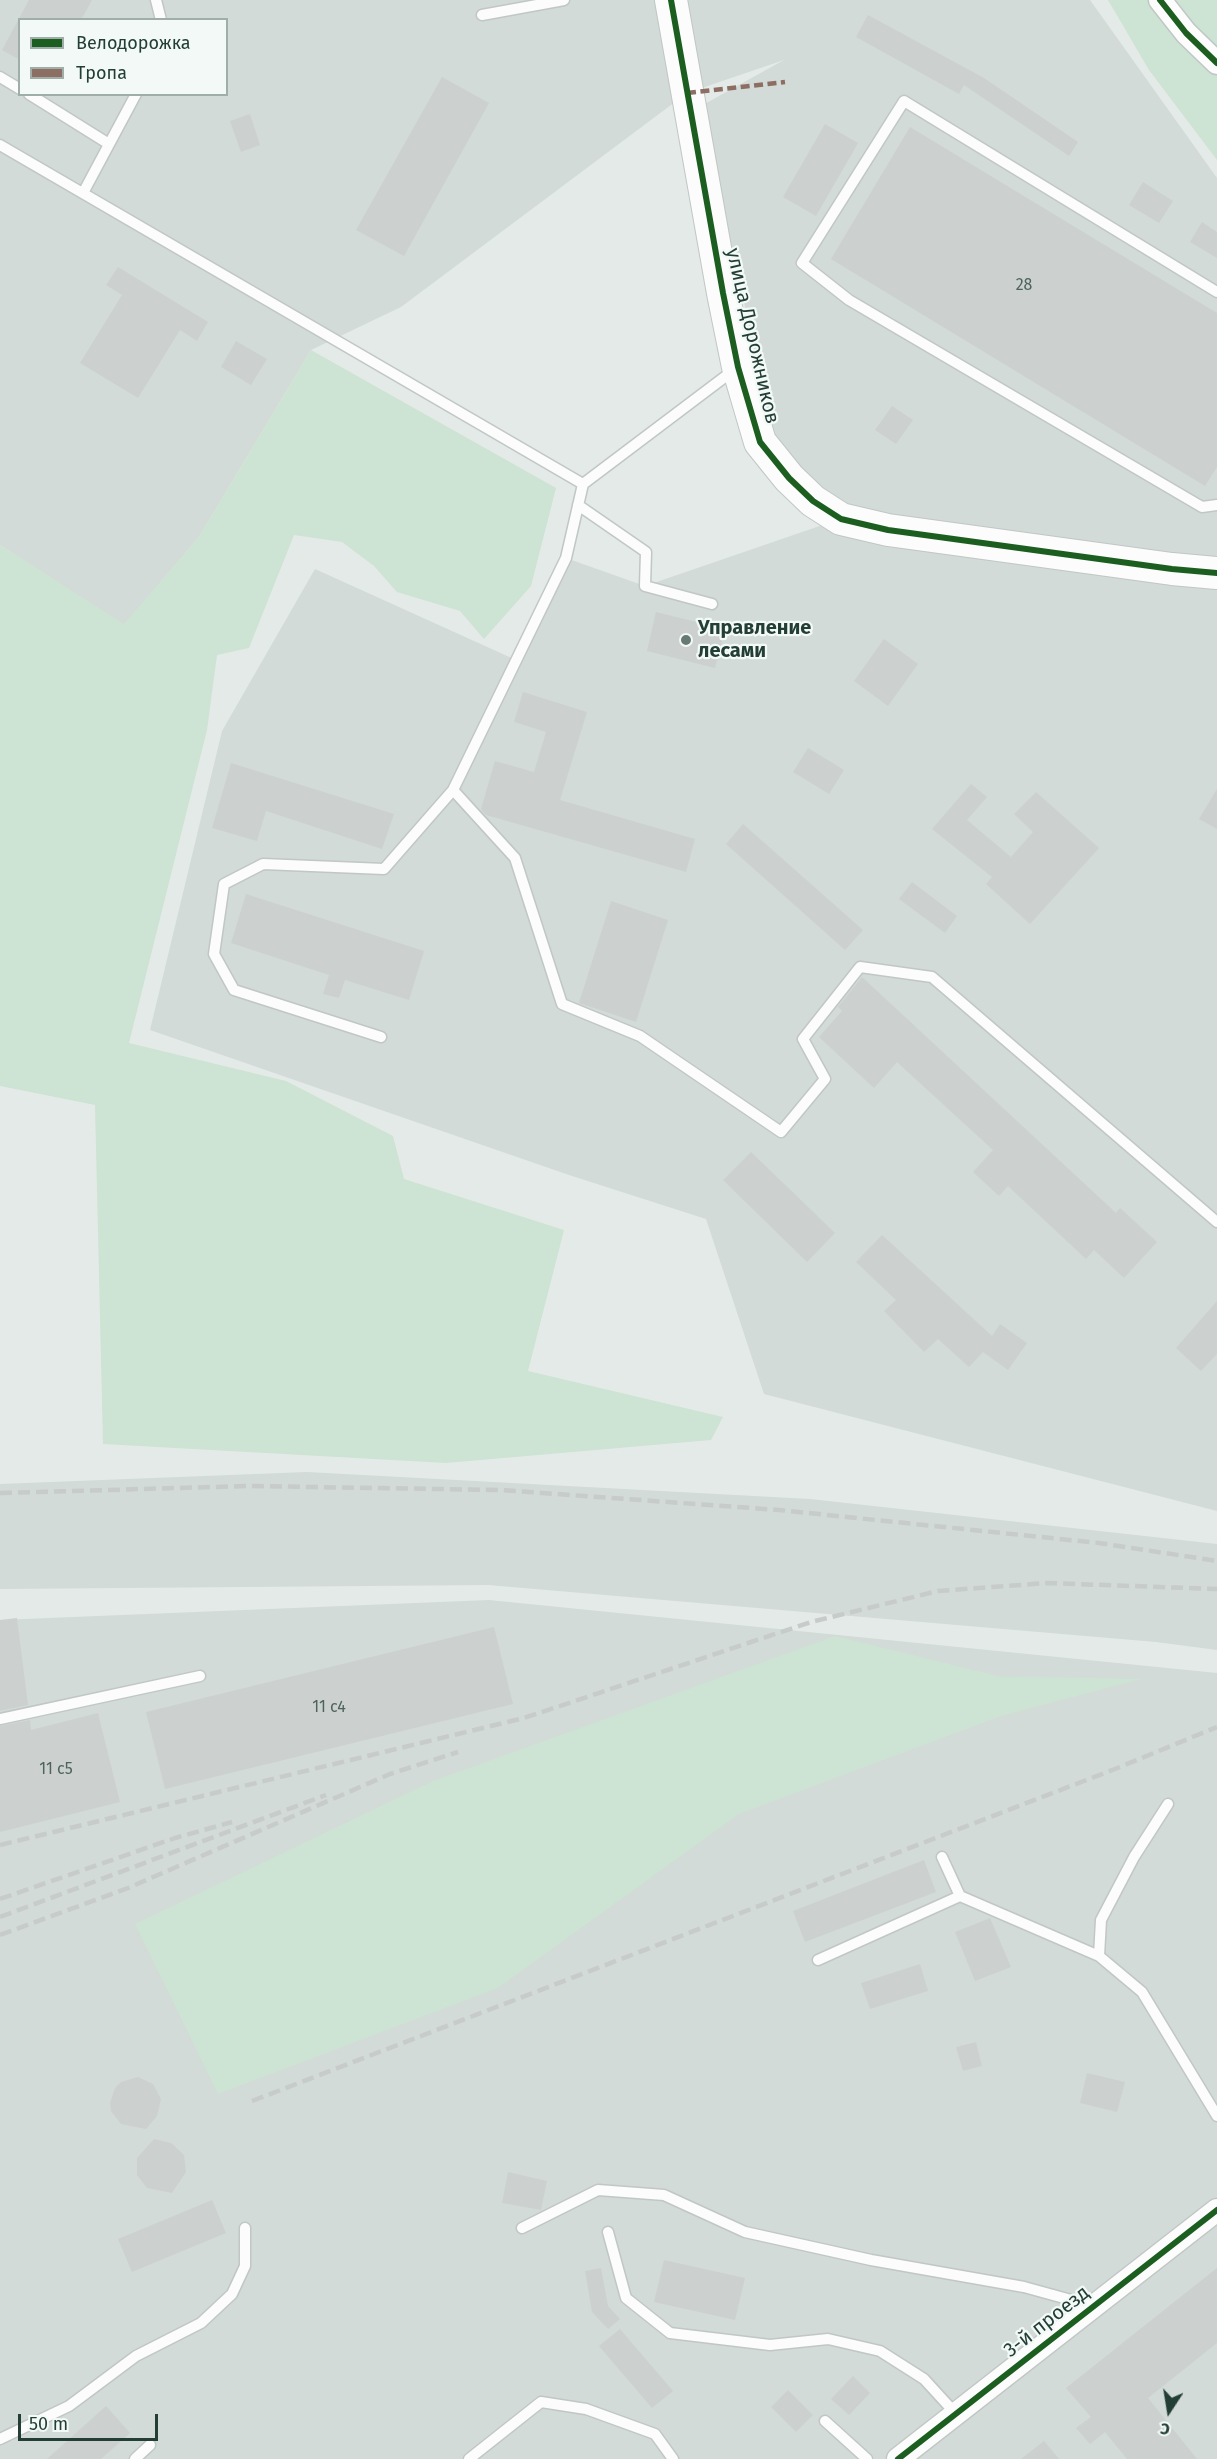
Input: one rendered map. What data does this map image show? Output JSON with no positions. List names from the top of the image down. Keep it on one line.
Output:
{"streets":{"street":["улица Дорожников","3-й проезд"]},"places":["Управление лесами"],"house_numbers":["28","11 с4","11 с5"],"legend":["Велодорожка","Тропа"],"scale_bar":"50 m","north":"bottom"}
